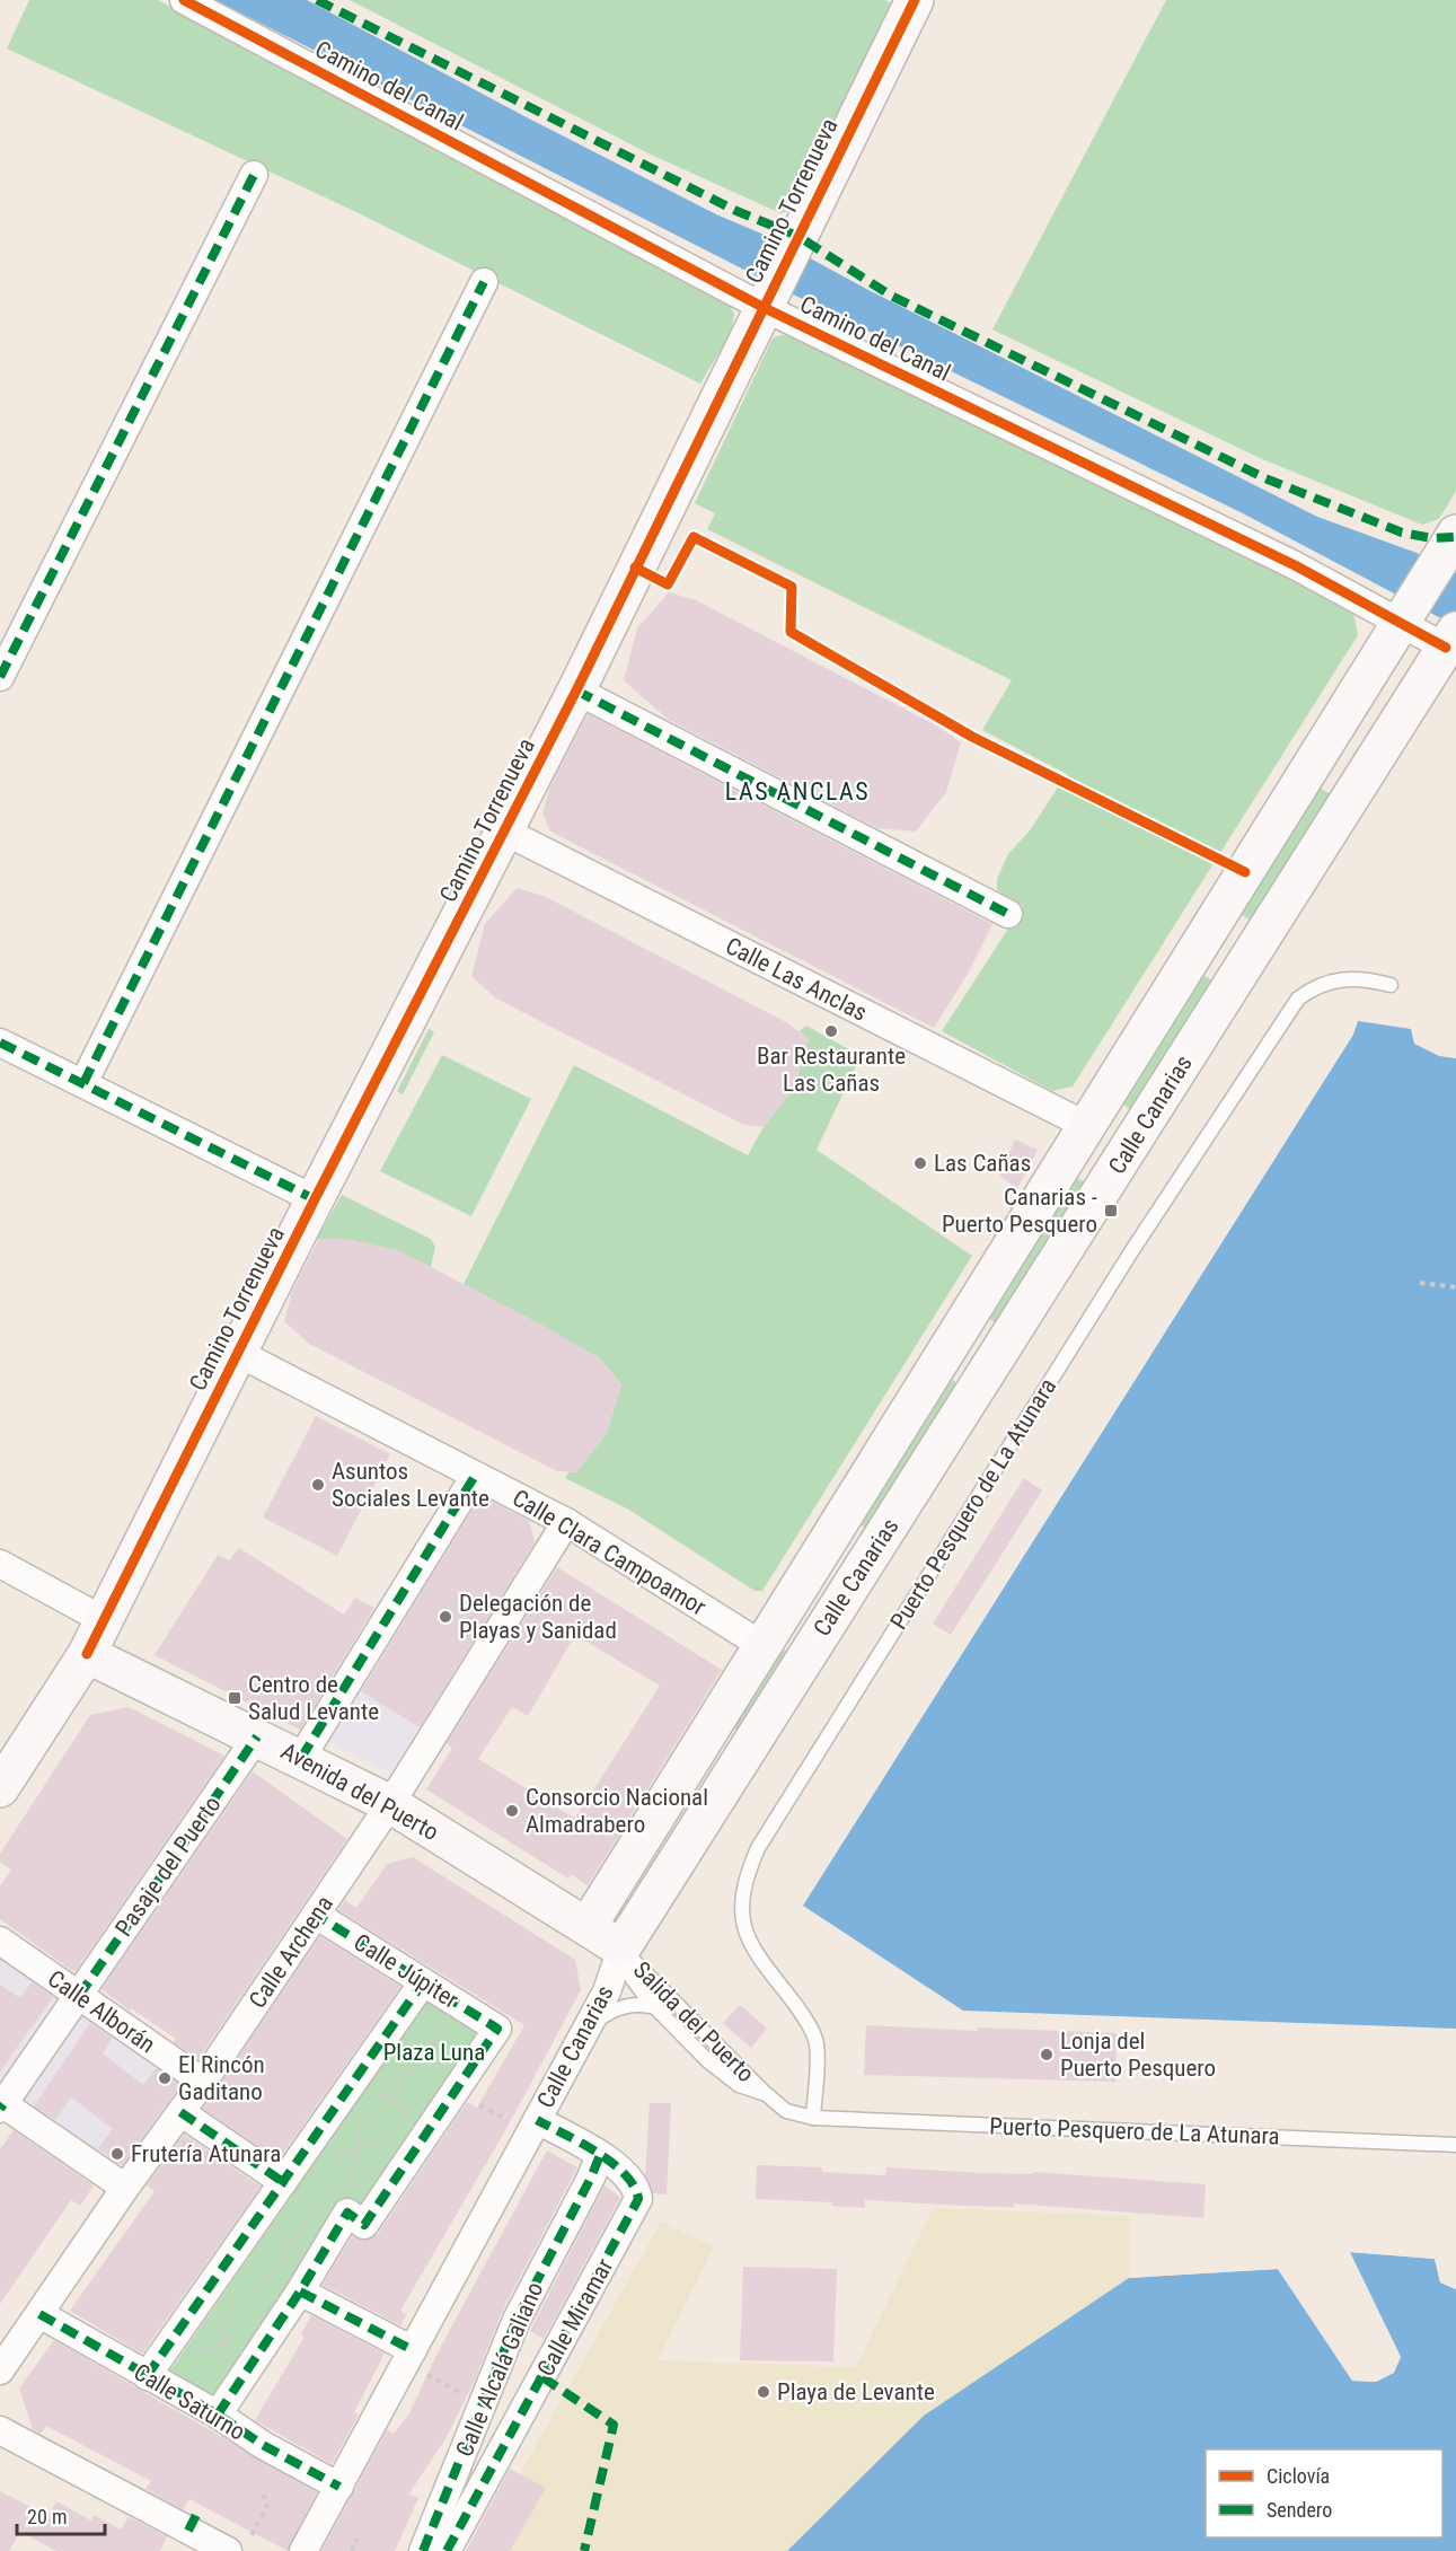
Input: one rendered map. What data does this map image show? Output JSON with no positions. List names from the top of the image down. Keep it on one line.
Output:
{"streets":{"main road":["Camino Torrenueva","Calle Canarias","Avenida del Puerto"],"street":["Camino del Canal","Calle Las Anclas","Calle Clara Campoamor","Pasaje del Puerto","Calle Archena","Calle Júpiter","Calle Alborán","Calle Miramar","Calle Alcalá Galiano","Calle Saturno"],"lane":["Puerto Pesquero de La Atunara","Salida del Puerto"]},"crossings":[["Camino del Canal","Camino Torrenueva"],["Camino del Canal","Calle Canarias"],["Camino Torrenueva","Calle Las Anclas"],["Camino Torrenueva","Calle Clara Campoamor"],["Camino Torrenueva","Avenida del Puerto"],["Calle Las Anclas","Calle Canarias"],["Calle Canarias","Calle Clara Campoamor"],["Calle Canarias","Avenida del Puerto"],["Calle Canarias","Salida del Puerto"],["Calle Canarias","Calle Miramar"],["Calle Canarias","Calle Saturno"],["Puerto Pesquero de La Atunara","Salida del Puerto"],["Calle Clara Campoamor","Calle Archena"],["Avenida del Puerto","Pasaje del Puerto"],["Avenida del Puerto","Calle Archena"],["Avenida del Puerto","Salida del Puerto"],["Pasaje del Puerto","Calle Alborán"],["Calle Archena","Calle Júpiter"],["Calle Archena","Calle Alborán"],["Calle Archena","Calle Saturno"],["Calle Miramar","Calle Alcalá Galiano"]],"districts":["LAS ANCLAS"],"parks":["Plaza Luna"],"places":{"other":["Bar Restaurante Las Cañas","Las Cañas","Asuntos Sociales Levante","Delegación de Playas y Sanidad","Consorcio Nacional Almadrabero","Lonja del Puerto Pesquero","El Rincón Gaditano","Frutería Atunara","Playa de Levante"],"transit":["Canarias - Puerto Pesquero","Centro de Salud Levante"]},"legend":["Ciclovía","Sendero"],"scale_bar":"20 m"}
